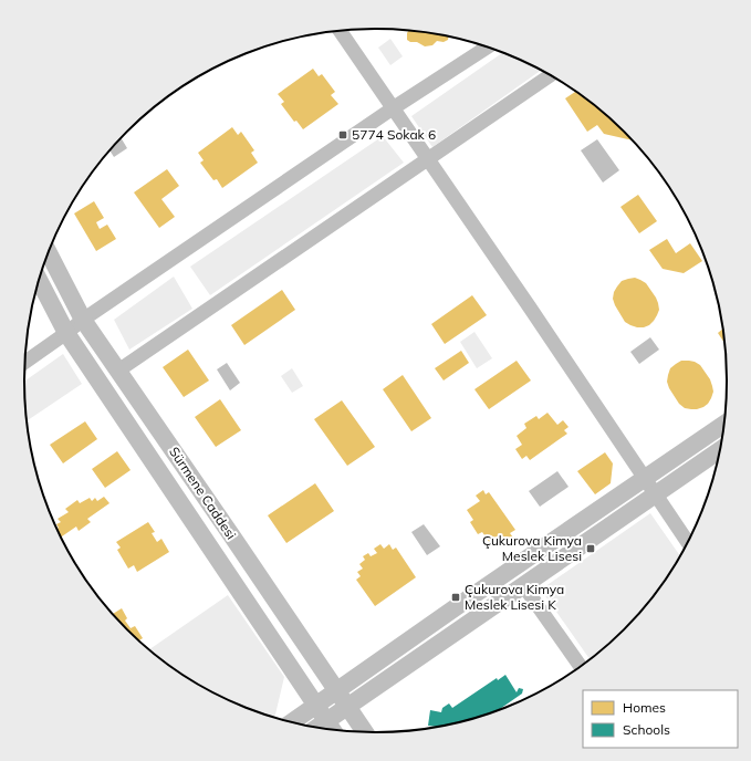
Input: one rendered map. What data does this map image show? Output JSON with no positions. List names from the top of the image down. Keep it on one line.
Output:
{"streets":{"street":["Sürmene Caddesi"]},"places":{"transit":["5774 Sokak 6","Çukurova Kimya Meslek Lisesi","Çukurova Kimya Meslek Lisesi K"]},"legend":["Homes","Schools"]}
